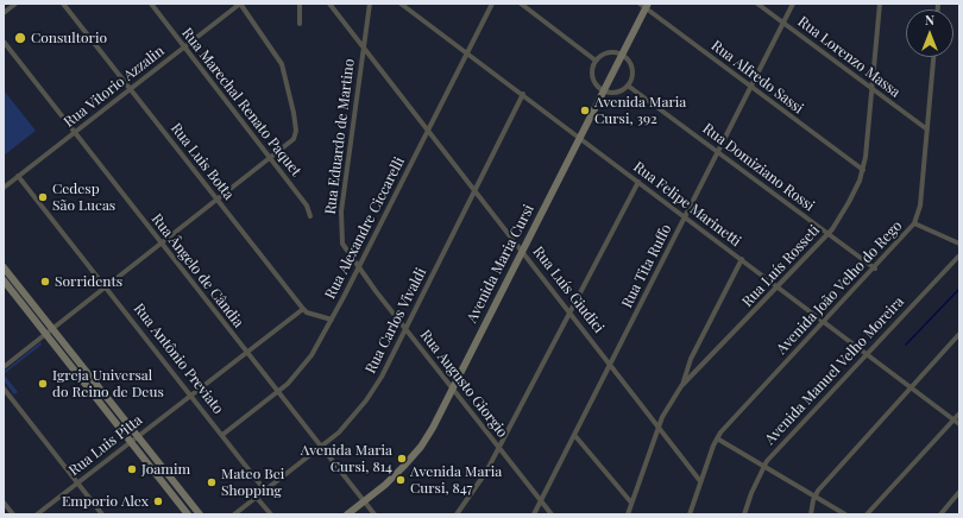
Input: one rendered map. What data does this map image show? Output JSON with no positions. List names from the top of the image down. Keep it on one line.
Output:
{"streets":{"main road":["Avenida Maria Cursi"],"street":["Rua Lorenzo Massa","Rua Alfredo Sassi","Rua Vitorio Azzalin","Rua Marechal Renato Paquet","Rua Eduardo de Martino","Rua Luis Botta","Rua Domiziano Rossi","Rua Felipe Marinetti","Rua Alexandre Ciccarelli","Rua Tita Ruffo","Rua Luís Rosseti","Rua Ângelo de Cândia","Avenida João Velho do Rego","Rua Luís Giudici","Rua Carlos Vivaldi","Rua Antônio Previato","Avenida Manuel Velho Moreira","Rua Augusto Giorgio","Rua Luis Pitta"]},"crossings":[["Rua Lorenzo Massa","Rua Tita Ruffo"],["Rua Lorenzo Massa","Rua Luís Rosseti"],["Rua Lorenzo Massa","Avenida João Velho do Rego"],["Rua Alfredo Sassi","Avenida Maria Cursi"],["Rua Alfredo Sassi","Rua Tita Ruffo"],["Rua Alfredo Sassi","Rua Luís Rosseti"],["Rua Vitorio Azzalin","Rua Marechal Renato Paquet"],["Rua Vitorio Azzalin","Rua Luis Botta"],["Rua Vitorio Azzalin","Rua Ângelo de Cândia"],["Rua Vitorio Azzalin","Rua Antônio Previato"],["Rua Eduardo de Martino","Rua Alexandre Ciccarelli"],["Rua Eduardo de Martino","Rua Luís Giudici"],["Rua Eduardo de Martino","Rua Augusto Giorgio"],["Rua Luis Botta","Rua Alexandre Ciccarelli"],["Rua Luis Botta","Rua Luis Pitta"],["Rua Domiziano Rossi","Rua Tita Ruffo"],["Rua Domiziano Rossi","Rua Luís Rosseti"],["Rua Domiziano Rossi","Avenida João Velho do Rego"],["Rua Felipe Marinetti","Rua Alexandre Ciccarelli"],["Rua Felipe Marinetti","Avenida Maria Cursi"],["Rua Felipe Marinetti","Rua Tita Ruffo"],["Rua Felipe Marinetti","Rua Luís Rosseti"],["Rua Felipe Marinetti","Avenida João Velho do Rego"],["Rua Felipe Marinetti","Rua Carlos Vivaldi"],["Rua Felipe Marinetti","Avenida Manuel Velho Moreira"],["Rua Alexandre Ciccarelli","Rua Ângelo de Cândia"],["Rua Alexandre Ciccarelli","Rua Luís Giudici"],["Rua Alexandre Ciccarelli","Rua Antônio Previato"],["Rua Alexandre Ciccarelli","Rua Augusto Giorgio"],["Avenida Maria Cursi","Rua Ângelo de Cândia"],["Avenida Maria Cursi","Rua Luís Giudici"],["Avenida Maria Cursi","Rua Augusto Giorgio"],["Rua Tita Ruffo","Rua Luís Giudici"],["Rua Tita Ruffo","Rua Augusto Giorgio"],["Rua Luís Rosseti","Rua Luís Giudici"],["Rua Ângelo de Cândia","Rua Carlos Vivaldi"],["Rua Ângelo de Cândia","Rua Luis Pitta"],["Avenida João Velho do Rego","Rua Luís Giudici"],["Rua Luís Giudici","Rua Carlos Vivaldi"],["Rua Carlos Vivaldi","Rua Antônio Previato"],["Rua Carlos Vivaldi","Rua Augusto Giorgio"],["Rua Antônio Previato","Rua Luis Pitta"]],"places":["Consultorio","Avenida Maria Cursi, 392","Cedesp São Lucas","Sorridents","Igreja Universal do Reino de Deus","Avenida Maria Cursi, 814","Joamim","Avenida Maria Cursi, 847","Mateo Bei Shopping","Emporio Alex"],"north":"top"}
